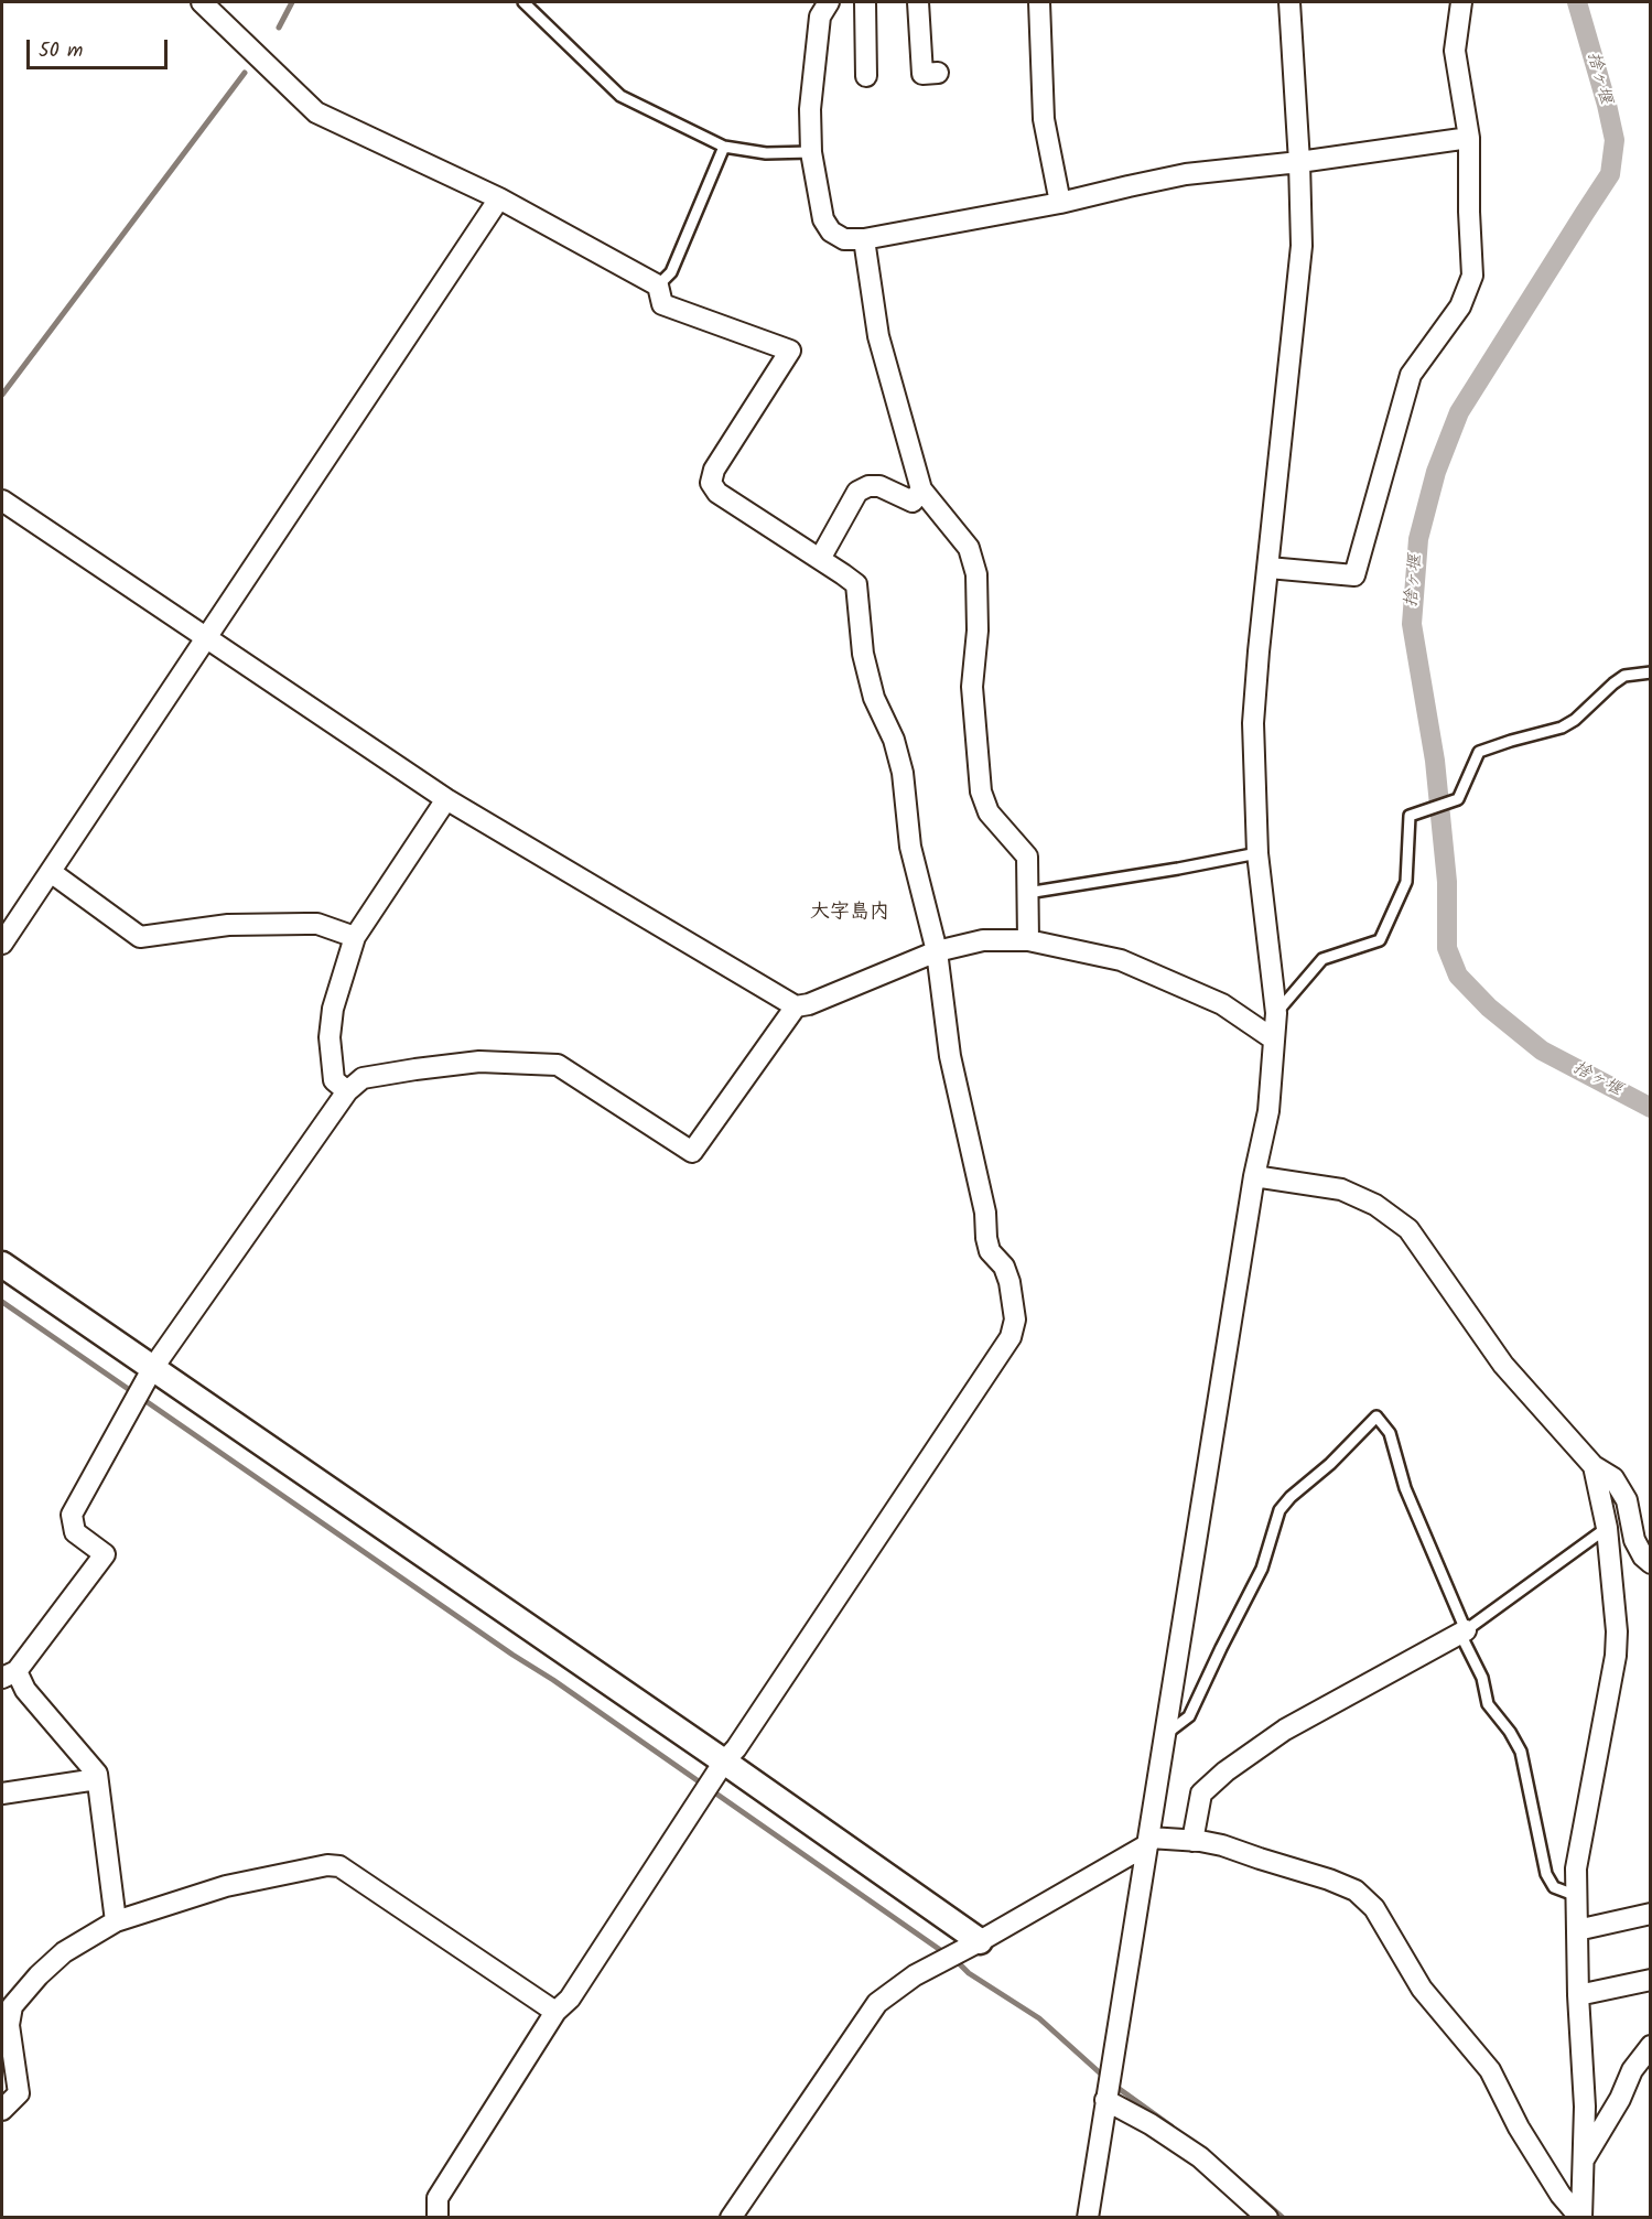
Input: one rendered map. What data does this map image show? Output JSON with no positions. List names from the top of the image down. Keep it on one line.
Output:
{"districts":["大字島内"],"water":["捨ヶ堰"],"scale_bar":"50 m"}
